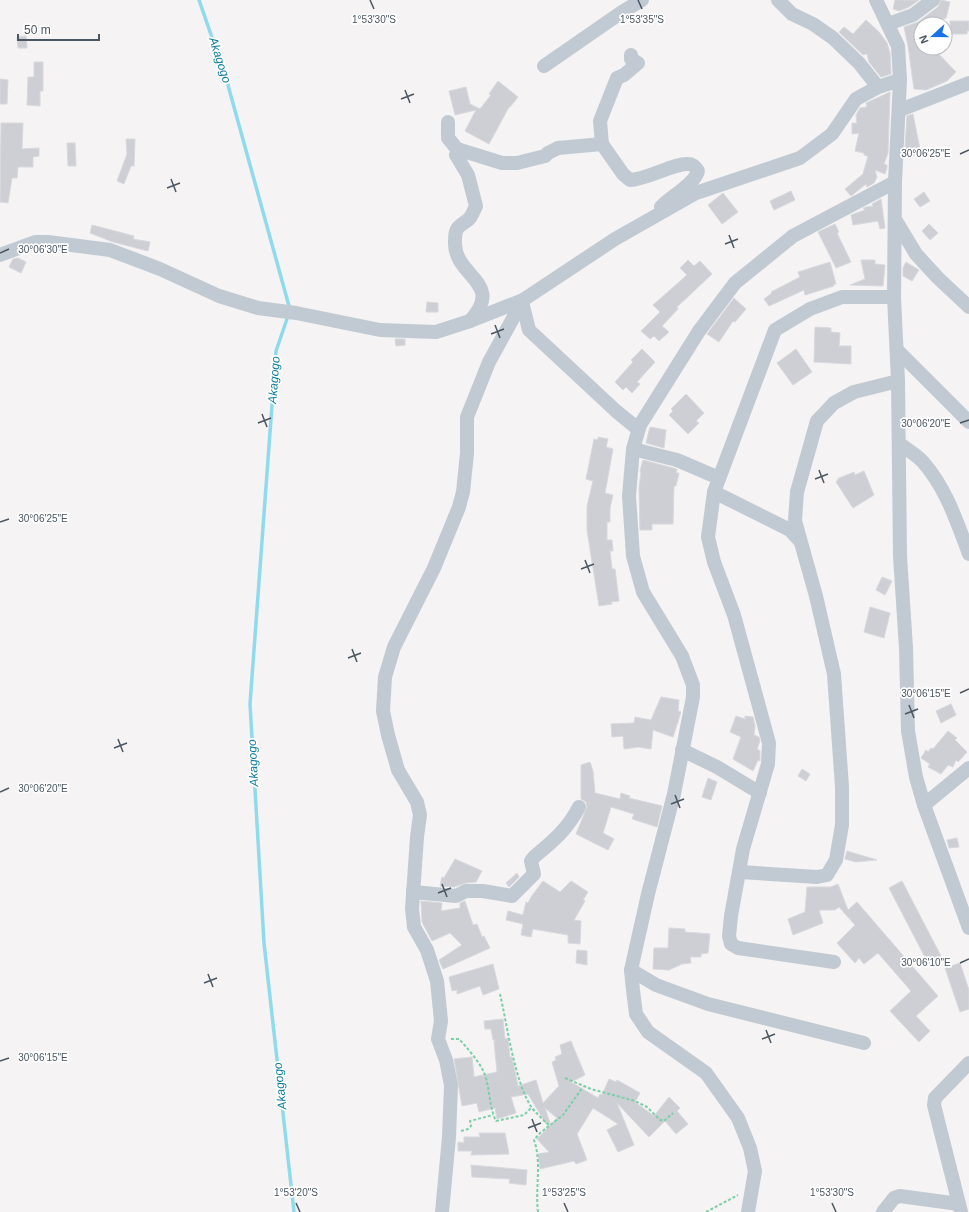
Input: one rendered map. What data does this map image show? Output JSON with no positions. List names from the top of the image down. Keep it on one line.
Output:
{"water":["Akagogo"],"scale_bar":"50 m","north":"left","coordinates":["1°53'30\"S","1°53'35\"S","30°06'25\"E","30°06'30\"E","30°06'20\"E","30°06'15\"E","30°06'10\"E","1°53'20\"S","1°53'25\"S"]}
